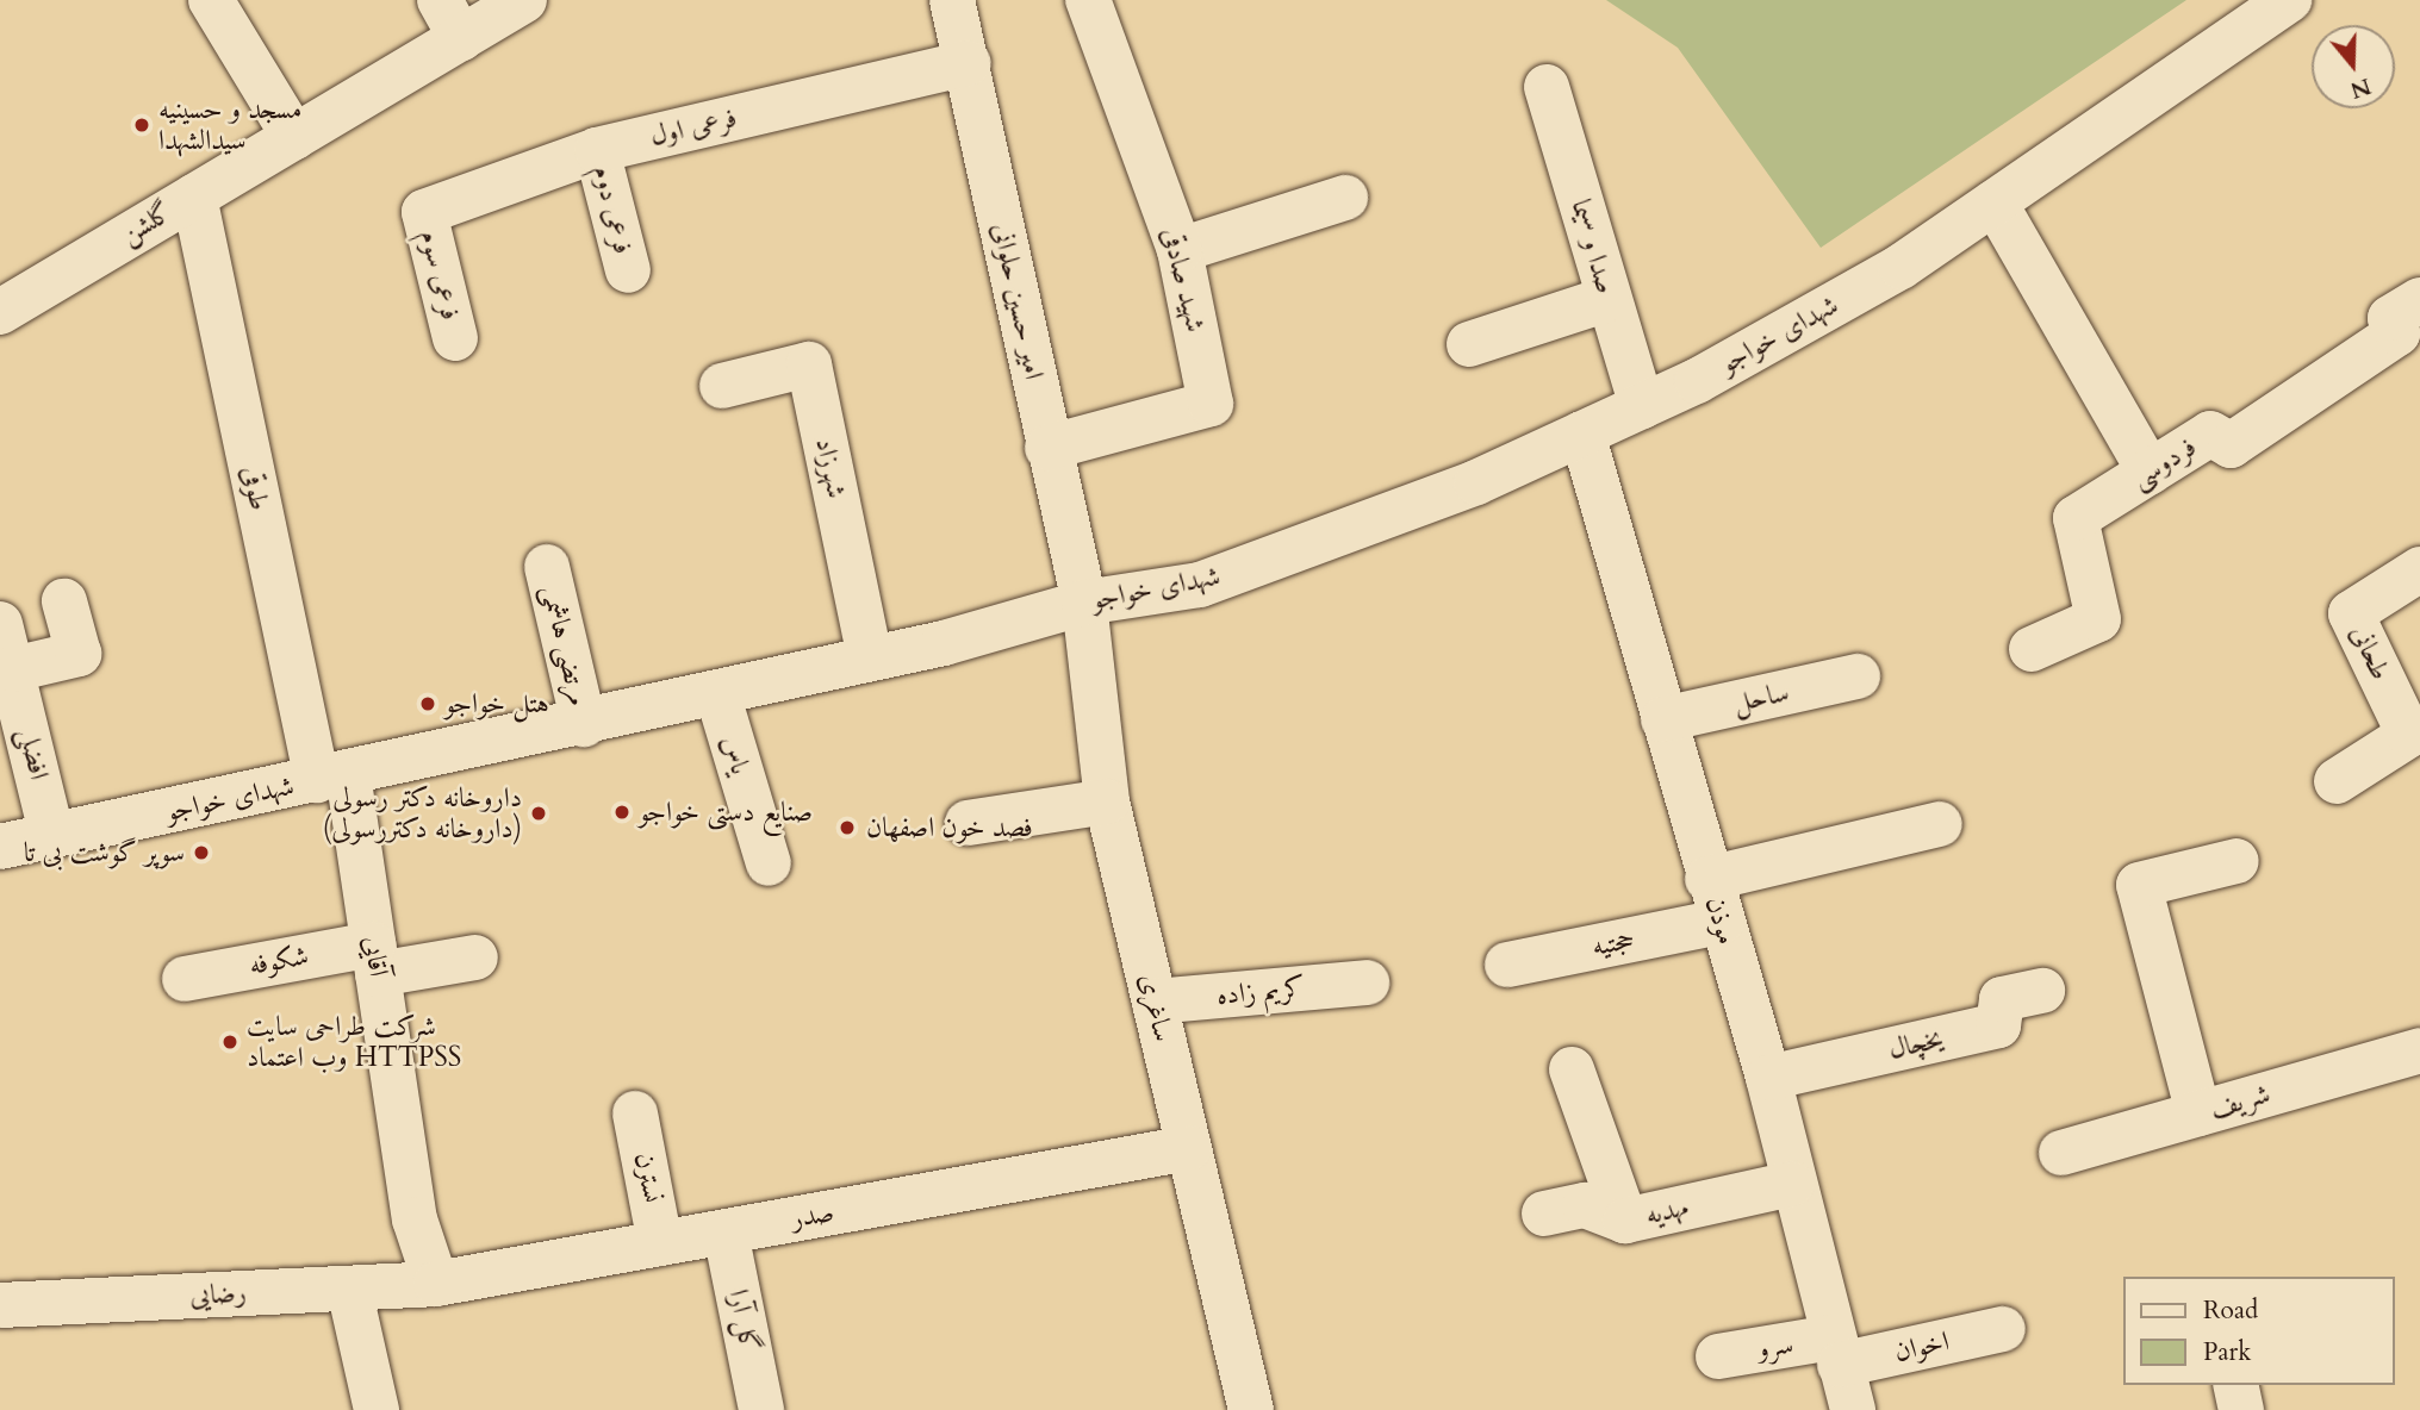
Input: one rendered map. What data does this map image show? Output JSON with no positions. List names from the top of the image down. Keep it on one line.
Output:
{"streets":{"street":["فرعی اول","فرعی دوم","گلشن","صدا و سیما","فرعی سوم","شهید صادقی","امیر حسین حلوانی","شهدای خواجو","فردوسی","شهرزاد","طوقی","مرتضی هاشمی","طحانی","ساحل","افضلی","یاس","موذن","حجتیه","آقایی","شکوفه","کریم زاده","ساغری","یخچال","شریف","نسترن","مهدیه","صدر","رضایی","گل آرا","سرو","اخوان"]},"crossings":[["فرعی اول","فرعی دوم"],["فرعی اول","فرعی سوم"],["فرعی اول","امیر حسین حلوانی"],["گلشن","طوقی"],["صدا و سیما","شهدای خواجو"],["شهید صادقی","امیر حسین حلوانی"],["امیر حسین حلوانی","شهدای خواجو"],["امیر حسین حلوانی","ساغری"],["شهدای خواجو","شهرزاد"],["شهدای خواجو","طوقی"],["شهدای خواجو","مرتضی هاشمی"],["شهدای خواجو","افضلی"],["شهدای خواجو","یاس"],["شهدای خواجو","موذن"],["شهدای خواجو","آقایی"],["شهدای خواجو","ساغری"],["طوقی","آقایی"],["ساحل","موذن"],["موذن","حجتیه"],["موذن","یخچال"],["موذن","مهدیه"],["موذن","سرو"],["موذن","اخوان"],["آقایی","شکوفه"],["آقایی","صدر"],["آقایی","رضایی"],["کریم زاده","ساغری"],["ساغری","صدر"],["نسترن","صدر"],["صدر","رضایی"],["صدر","گل آرا"],["سرو","اخوان"]],"places":["مسجد و حسینیه سیدالشهدا","هتل خواجو","صنایع دستی خواجو","داروخانه دکتر رسولی (داروخانه دکتررسولی)","فصد خون اصفهان","سوپر گوشت بی تا","شرکت طراحی سایت وب اعتماد HTTPSS"],"legend":["Road","Park"],"north":"bottom"}
